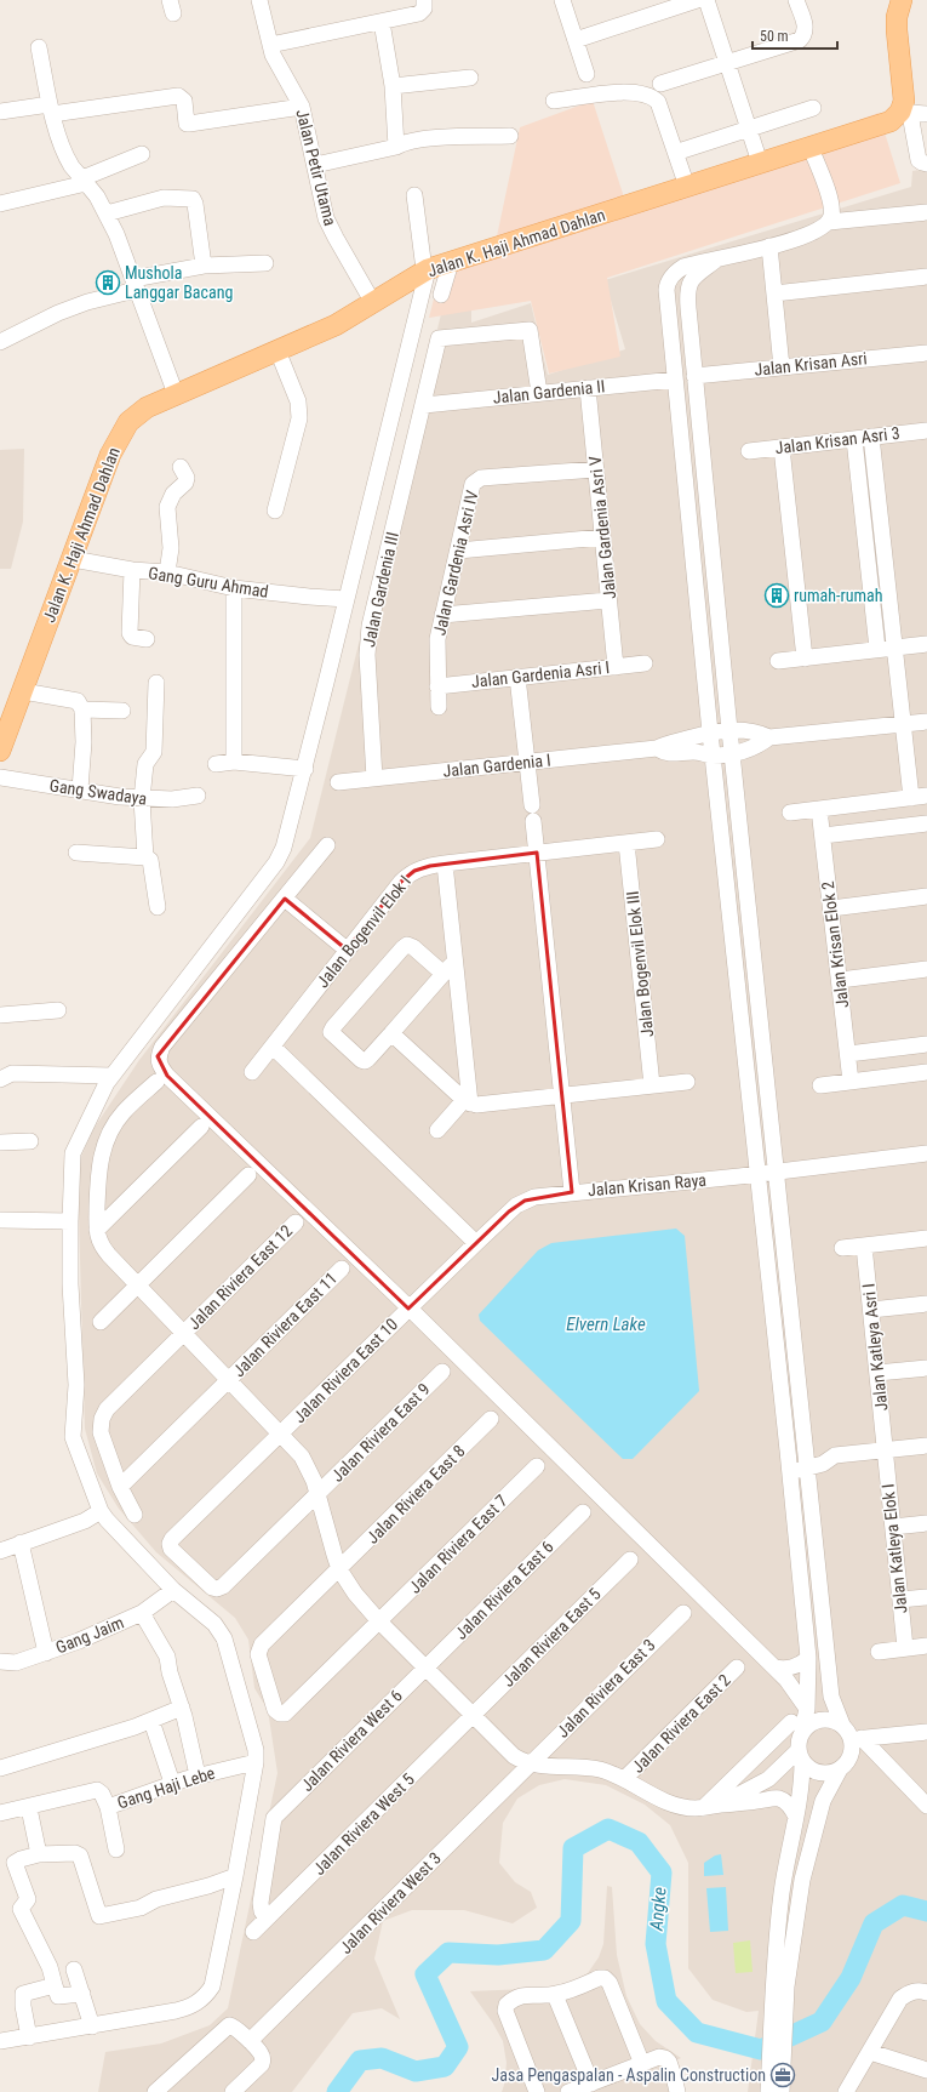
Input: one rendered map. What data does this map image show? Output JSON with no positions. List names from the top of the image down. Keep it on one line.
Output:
{"streets":{"main road":["Jalan K. Haji Ahmad Dahlan"],"street":["Jalan Petir Utama","Jalan Krisan Asri","Jalan Gardenia II","Jalan Krisan Asri 3","Jalan Gardenia Asri V","Jalan Gardenia Asri IV","Gang Guru Ahmad","Jalan Gardenia III","Jalan Gardenia Asri I","Jalan Gardenia I","Gang Swadaya","Jalan Bogenvil Elok I","Jalan Krisan Elok 2","Jalan Bogenvil Elok III","Jalan Krisan Raya","Jalan Riviera East 12","Jalan Riviera East 11","Jalan Katleya Asri I","Jalan Riviera East 10","Jalan Riviera East 9","Jalan Riviera East 8","Jalan Riviera East 7","Jalan Katleya Elok I","Jalan Riviera East 6","Gang Jaim","Jalan Riviera East 5","Jalan Riviera East 3","Jalan Riviera East 2","Jalan Riviera West 6","Gang Haji Lebe","Jalan Riviera West 5","Jalan Riviera West 3"]},"crossings":[["Jalan Petir Utama","Jalan K. Haji Ahmad Dahlan"],["Jalan K. Haji Ahmad Dahlan","Gang Guru Ahmad"],["Jalan Gardenia II","Jalan Gardenia Asri V"],["Jalan Gardenia II","Jalan Gardenia III"],["Jalan Gardenia Asri V","Jalan Gardenia Asri IV"],["Jalan Gardenia Asri V","Jalan Gardenia Asri I"],["Jalan Gardenia Asri IV","Jalan Gardenia Asri I"],["Jalan Gardenia III","Jalan Gardenia I"],["Jalan Bogenvil Elok I","Jalan Bogenvil Elok III"],["Jalan Krisan Raya","Jalan Riviera East 10"],["Jalan Riviera East 12","Jalan Riviera East 11"],["Jalan Katleya Asri I","Jalan Katleya Elok I"],["Jalan Riviera East 10","Jalan Riviera East 9"],["Jalan Riviera East 8","Jalan Riviera East 7"],["Jalan Riviera East 6","Jalan Riviera West 6"],["Jalan Riviera East 5","Jalan Riviera West 5"],["Jalan Riviera East 3","Jalan Riviera West 3"],["Jalan Riviera West 6","Jalan Riviera West 5"]],"water":["Elvern Lake","Angke"],"places":{"building":["Mushola Langgar Bacang","rumah-rumah"],"office":["Jasa Pengaspalan - Aspalin Construction"]},"scale_bar":"50 m"}
